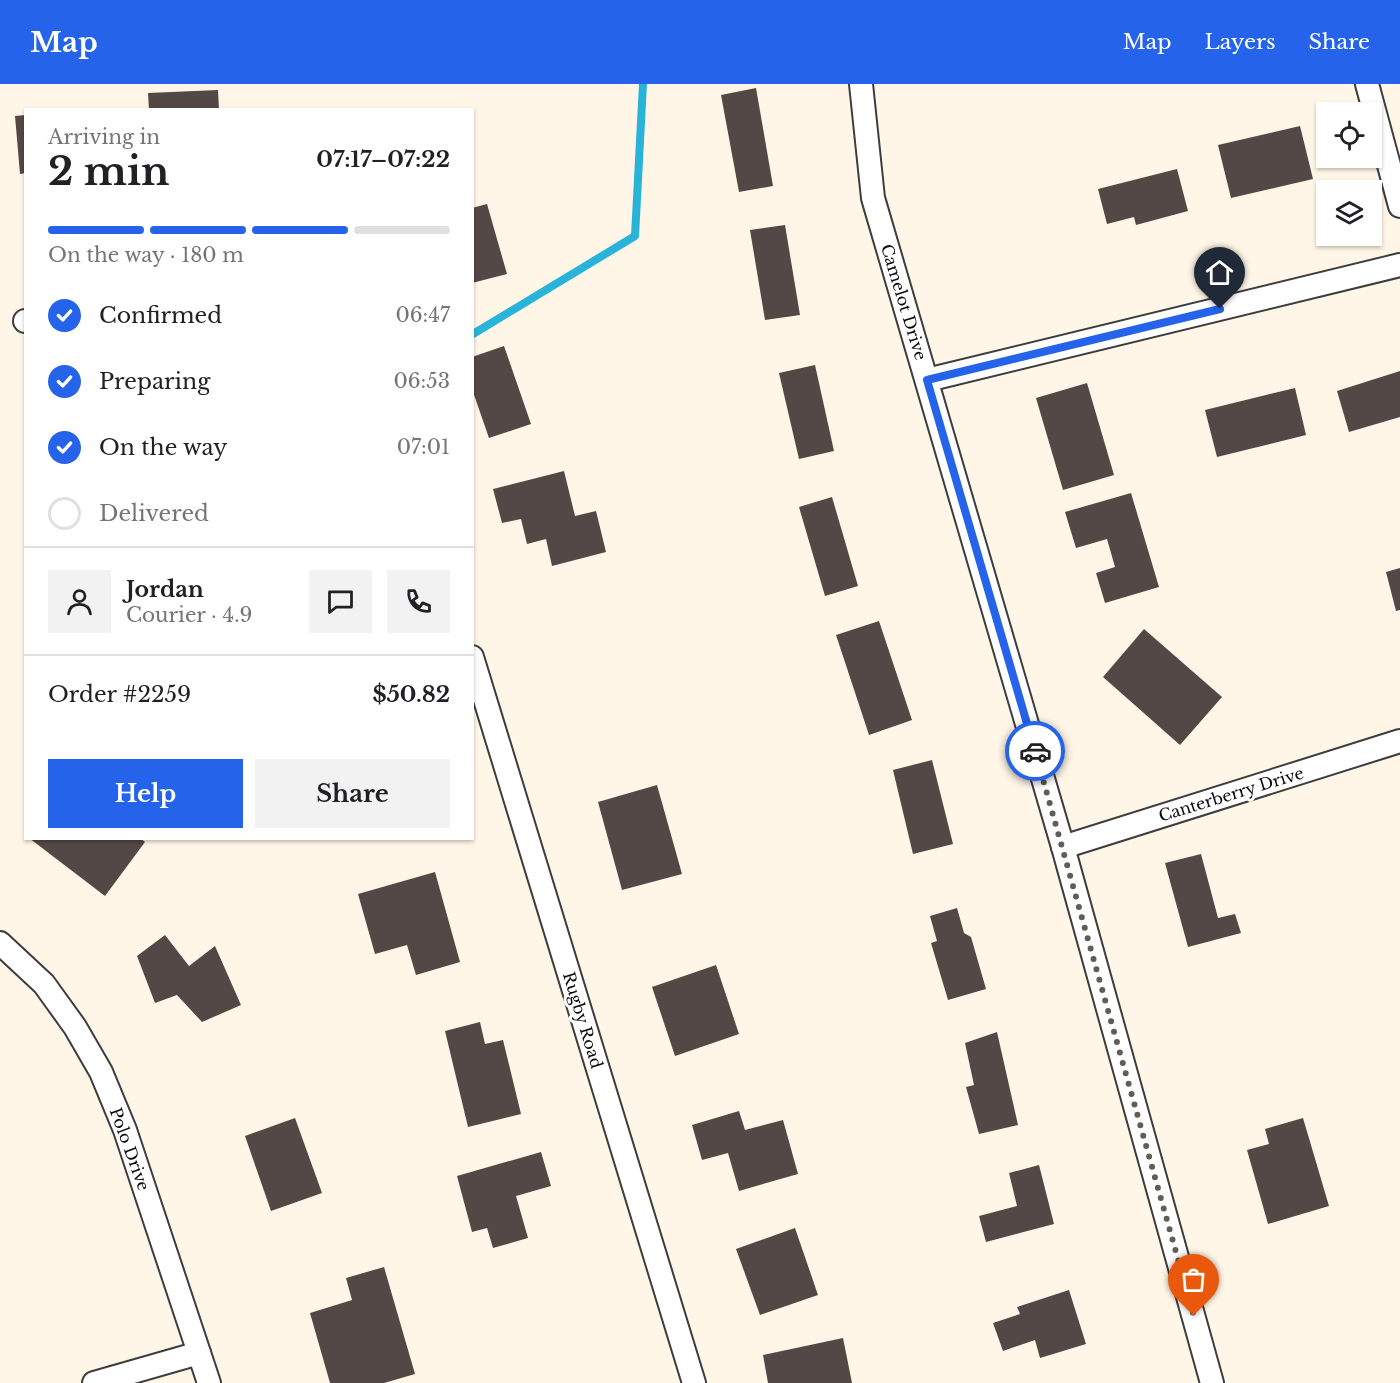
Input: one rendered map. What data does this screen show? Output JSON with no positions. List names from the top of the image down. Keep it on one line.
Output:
{"streets":{"street":["Camelot Drive","Canterberry Drive","Rugby Road","Polo Drive"]},"crossings":[["Camelot Drive","Canterberry Drive"]],"page":{"header":"Map","nav":["Map","Layers","Share"],"heading":["2 min","Arriving in","07:17–07:22"],"panel":["Jordan","Courier · 4.9","Order #2259","$50.82"],"bar":"On the way · 180 m","list":[["Confirmed","06:47"],["Preparing","06:53"],["On the way","07:01"],"Delivered"],"buttons":["Help","Share"]}}
